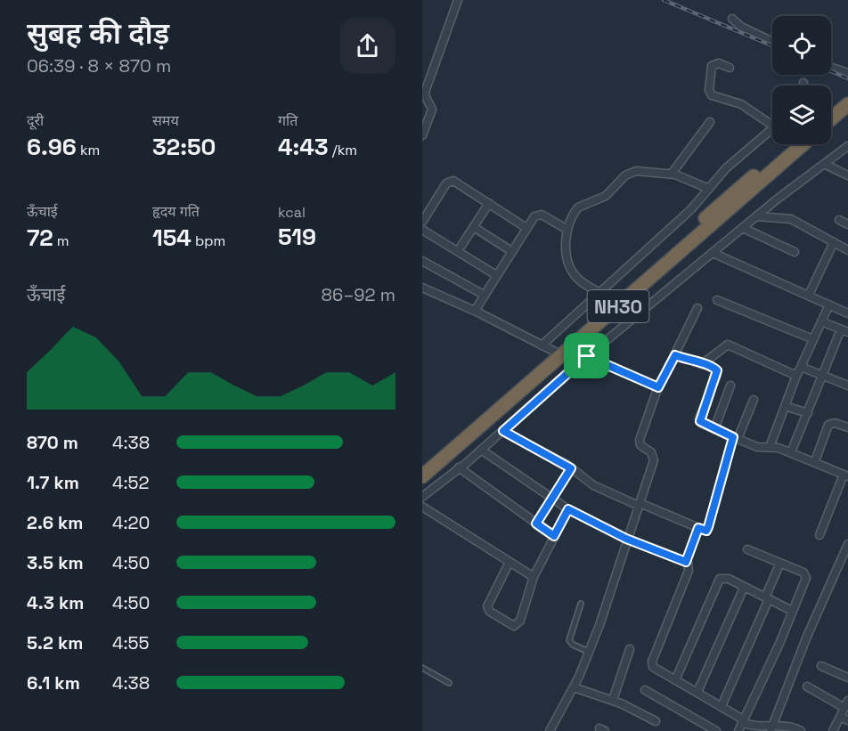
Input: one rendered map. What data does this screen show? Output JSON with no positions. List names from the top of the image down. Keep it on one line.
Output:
{"streets":{"highway":["NH30"]},"page":{"heading":["सुबह की दौड़","06:39 · 8 × 870 m"],"stats":[["दूरी","6.96 km"],["समय","32:50"],["गति","4:43 /km"],["ऊँचाई","72 m"],["हृदय गति","154 bpm"],["kcal","519"]],"chart":["ऊँचाई","86–92 m"],"list":[{"name":"870 m","note":"4:38"},{"name":"1.7 km","note":"4:52"},{"name":"2.6 km","note":"4:20"},{"name":"3.5 km","note":"4:50"},{"name":"4.3 km","note":"4:50"},{"name":"5.2 km","note":"4:55"},{"name":"6.1 km","note":"4:38"}]}}
